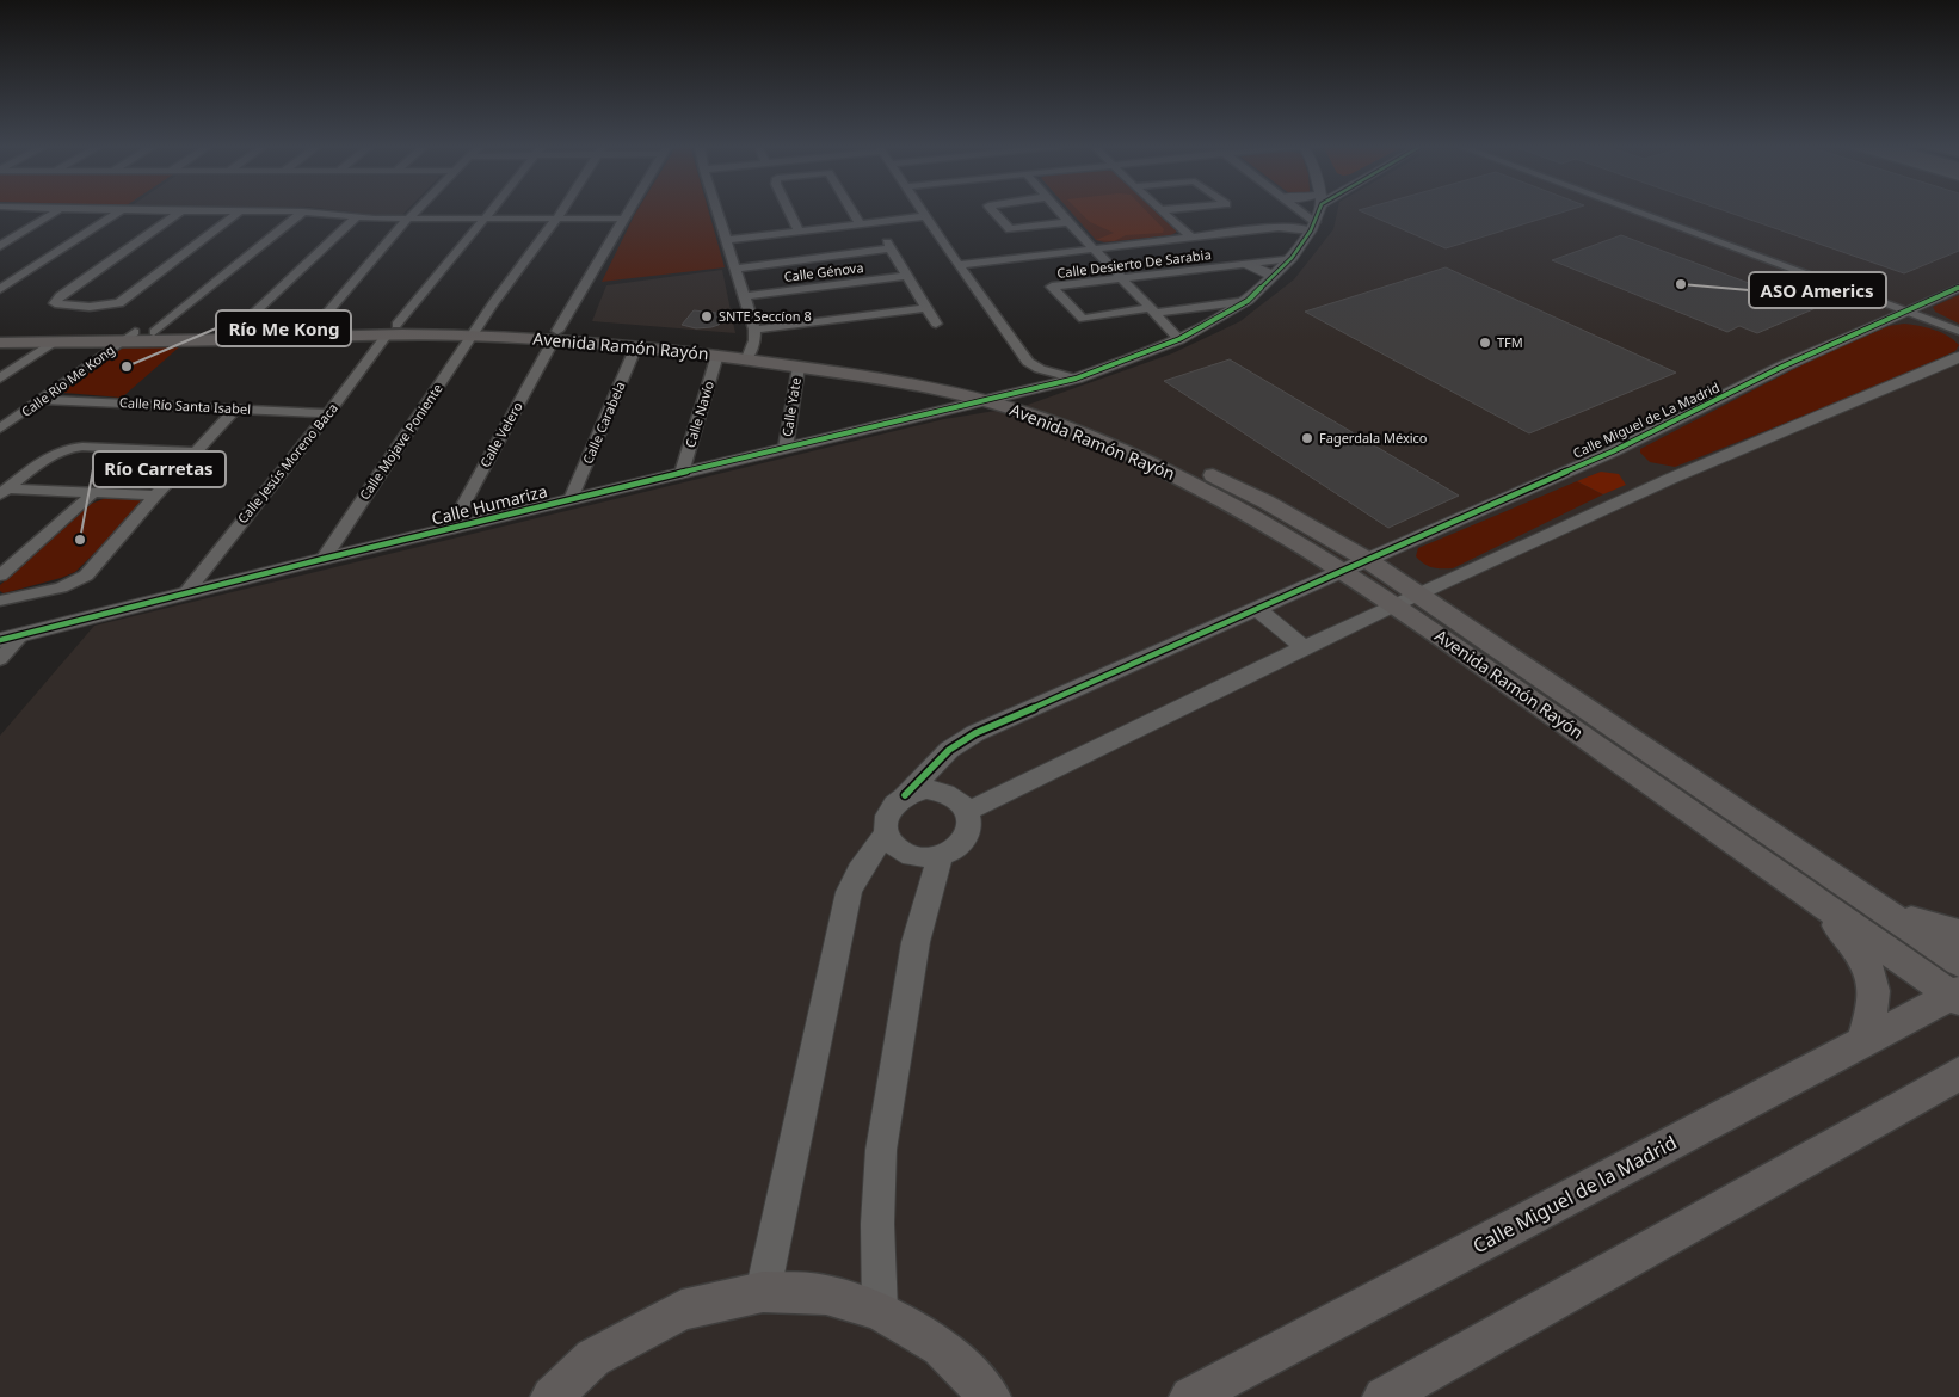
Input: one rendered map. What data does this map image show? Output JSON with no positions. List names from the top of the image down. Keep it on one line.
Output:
{"streets":{"main road":["Avenida Ramón Rayón","Calle Miguel de la Madrid"],"street":["Calle Desierto De Sarabia","Calle Génova","Calle Río Me Kong","Calle Río Santa Isabel","Calle Yate","Calle Navío","Calle Miguel de La Madrid","Calle Carabela","Calle Velero","Calle Mojave Poniente","Calle Jesús Moreno Baca","Calle Humariza"]},"crossings":[["Calle Desierto De Sarabia","Calle Humariza"],["Avenida Ramón Rayón","Calle Río Me Kong"],["Avenida Ramón Rayón","Calle Yate"],["Avenida Ramón Rayón","Calle Navío"],["Avenida Ramón Rayón","Calle Miguel de La Madrid"],["Avenida Ramón Rayón","Calle Carabela"],["Avenida Ramón Rayón","Calle Velero"],["Avenida Ramón Rayón","Calle Mojave Poniente"],["Avenida Ramón Rayón","Calle Jesús Moreno Baca"],["Avenida Ramón Rayón","Calle Humariza"],["Avenida Ramón Rayón","Calle Miguel de la Madrid"],["Calle Río Me Kong","Calle Río Santa Isabel"],["Calle Río Santa Isabel","Calle Jesús Moreno Baca"],["Calle Yate","Calle Humariza"],["Calle Navío","Calle Humariza"],["Calle Carabela","Calle Humariza"],["Calle Velero","Calle Humariza"],["Calle Mojave Poniente","Calle Humariza"],["Calle Jesús Moreno Baca","Calle Humariza"]],"places":["ASO Americs","SNTE Seccíon 8","TFM","Río Me Kong","Fagerdala México","Río Carretas"]}
